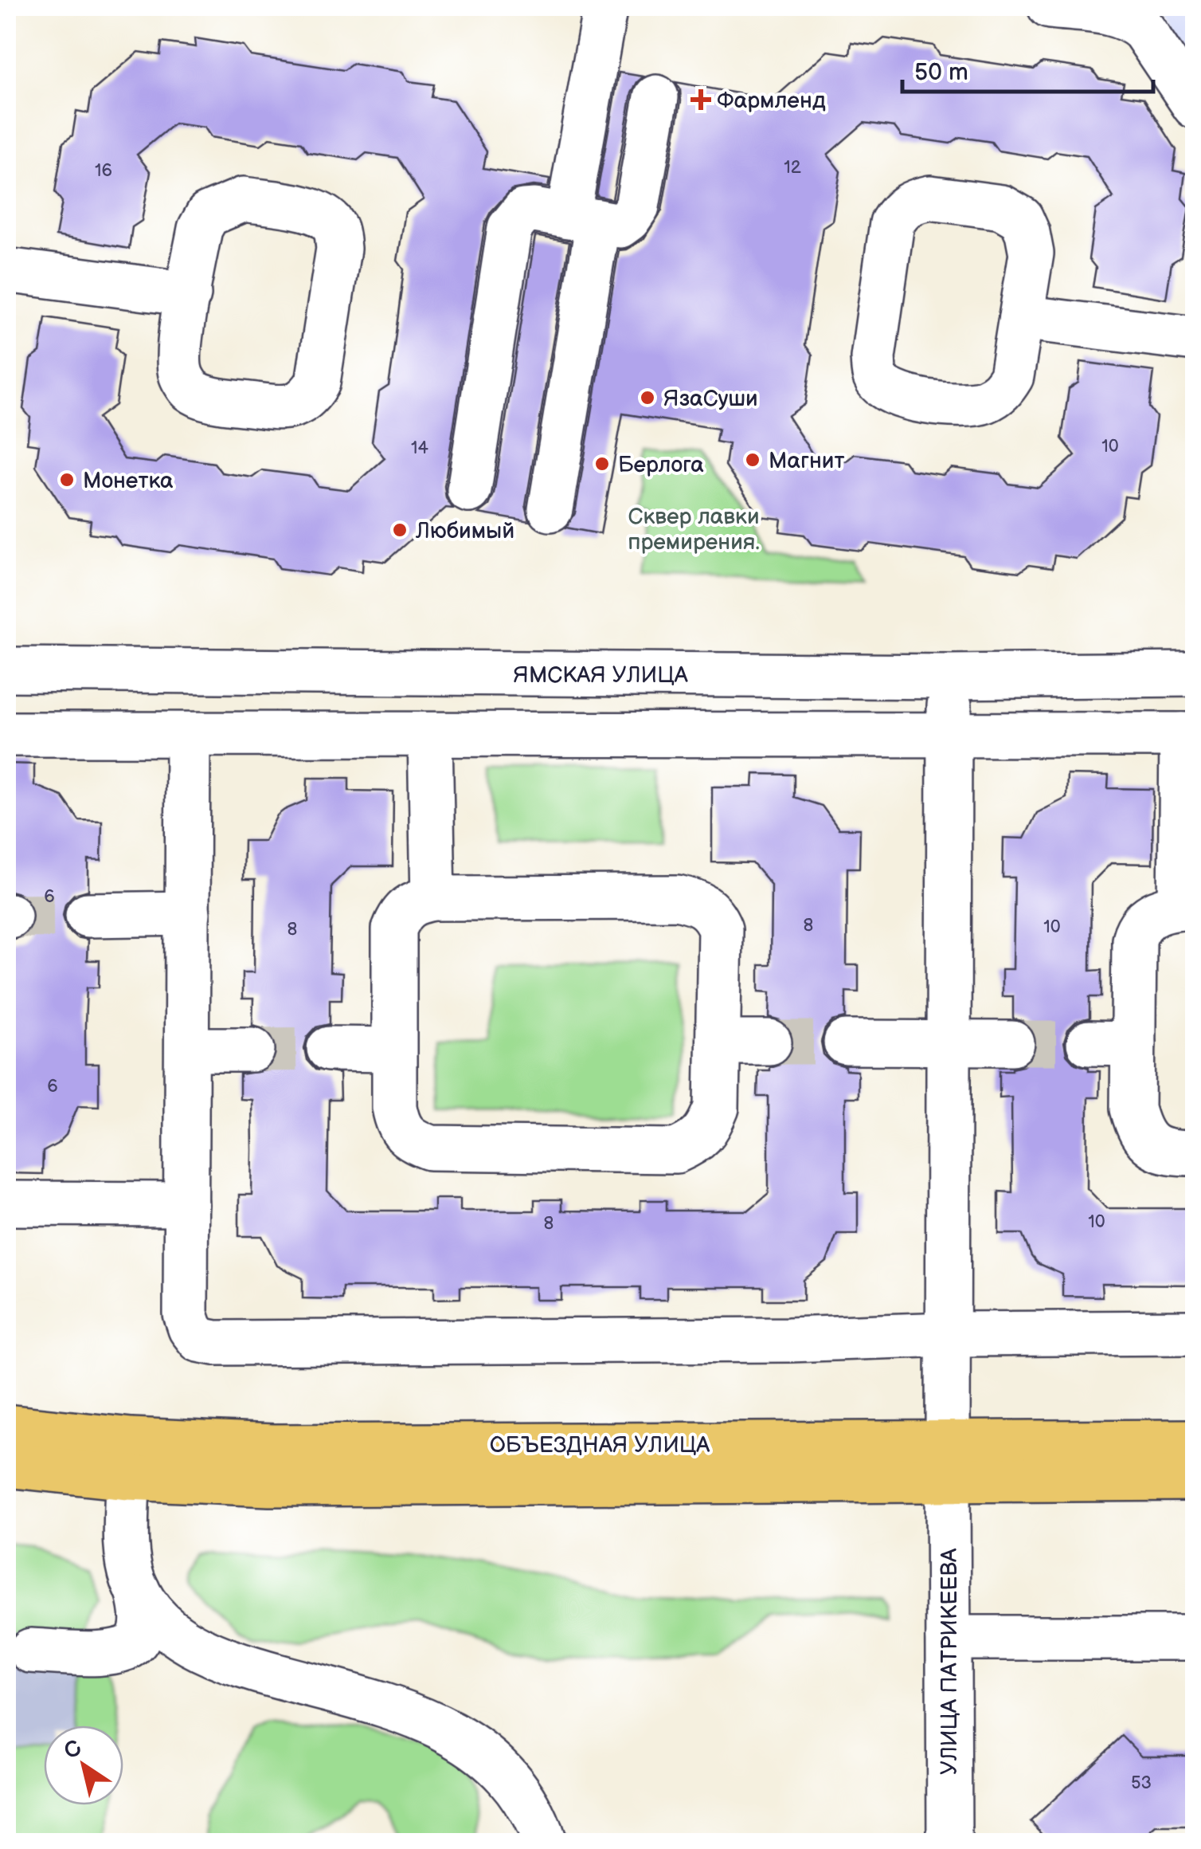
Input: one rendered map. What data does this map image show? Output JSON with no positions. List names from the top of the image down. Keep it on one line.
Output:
{"streets":{"main road":["ОБЪЕЗДНАЯ УЛИЦА"],"street":["ЯМСКАЯ УЛИЦА","УЛИЦА ПАТРИКЕЕВА"]},"crossings":[["ЯМСКАЯ УЛИЦА","УЛИЦА ПАТРИКЕЕВА"],["ОБЪЕЗДНАЯ УЛИЦА","УЛИЦА ПАТРИКЕЕВА"]],"parks":["Сквер лавки премирения."],"places":{"health":["Фармленд"],"other":["ЯзаСуши","Магнит","Берлога","Монетка","Любимый"]},"house_numbers":["12","16","10","14","6","8","10","8","6","10","8","53"],"scale_bar":"50 m","north":"top left"}
